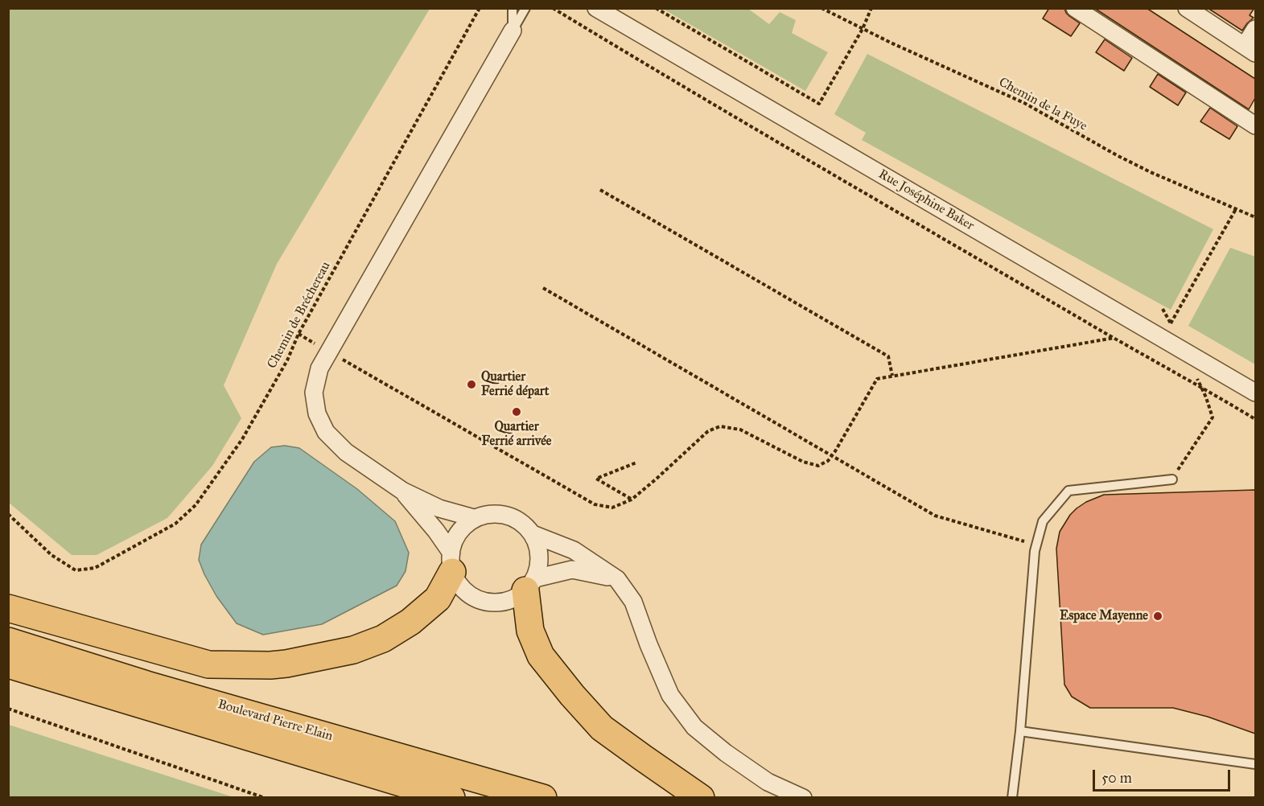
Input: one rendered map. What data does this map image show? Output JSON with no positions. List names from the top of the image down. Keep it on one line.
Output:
{"streets":{"main road":["Boulevard Pierre Elain"],"street":["Rue Joséphine Baker"],"path":["Chemin de la Fuye","Chemin de Bréchereau"]},"places":["Quartier Ferrié départ","Quartier Ferrié arrivée","Espace Mayenne"],"scale_bar":"50 m"}
